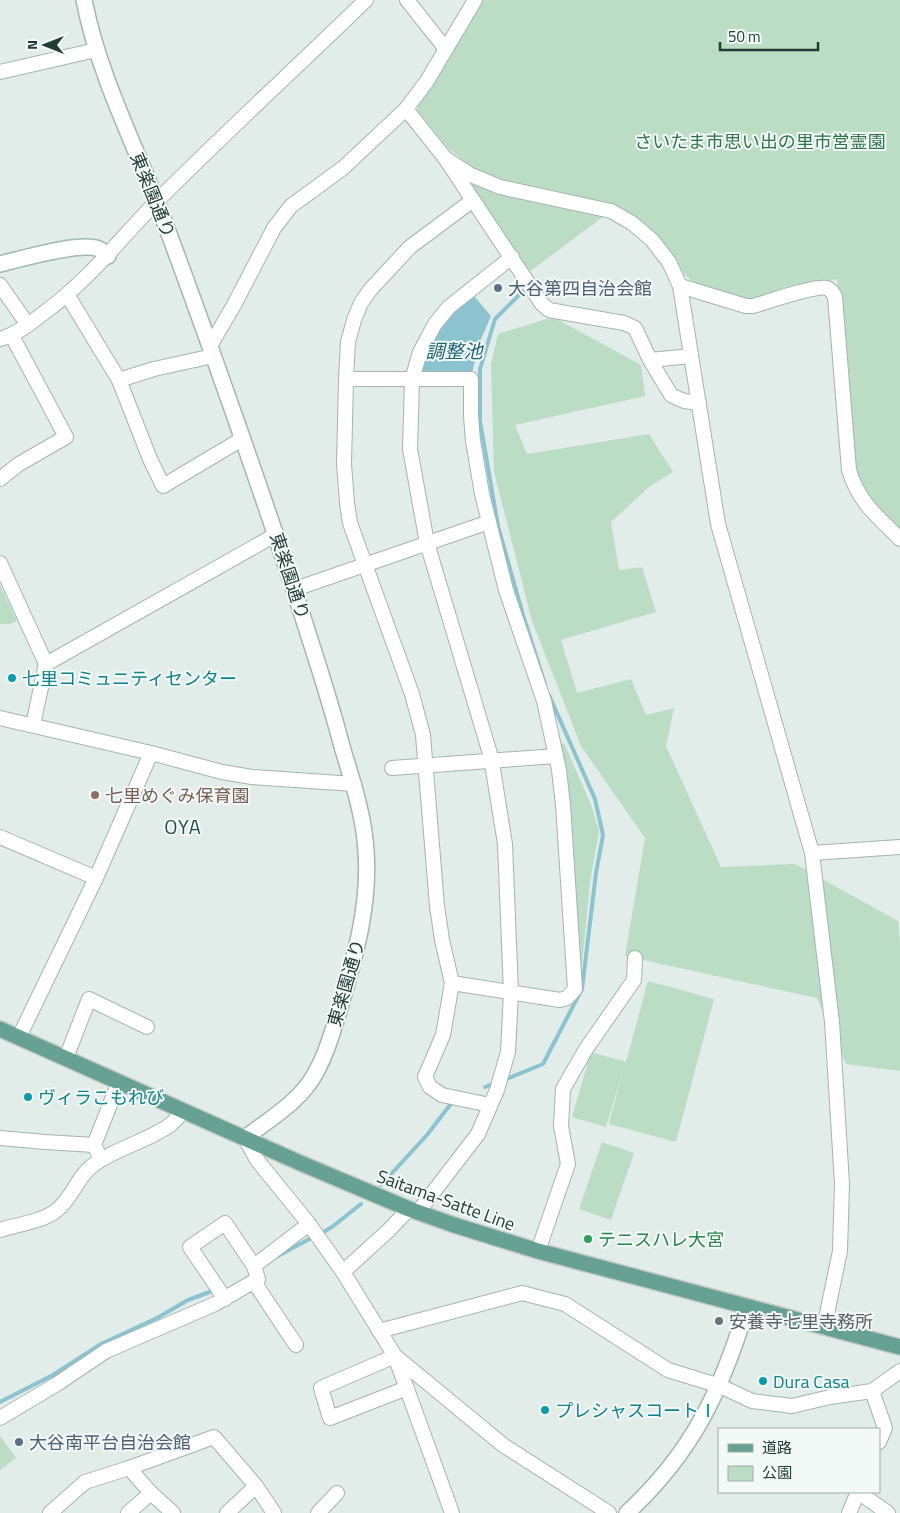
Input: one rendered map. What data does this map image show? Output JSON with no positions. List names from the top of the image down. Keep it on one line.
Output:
{"streets":{"main road":["Saitama-Satte Line"],"street":["東楽園通り"]},"crossings":[["東楽園通り","Saitama-Satte Line"]],"districts":["OYA"],"water":["調整池"],"parks":["さいたま市思い出の里市営霊園"],"places":["大谷第四自治会館","七里コミュニティセンター","七里めぐみ保育園","ヴィラこもれび","テニスハレ大宮","安養寺七里寺務所","Dura Casa","プレシャスコートⅠ","大谷南平台自治会館"],"legend":["道路","公園"],"scale_bar":"50 m","north":"left"}
